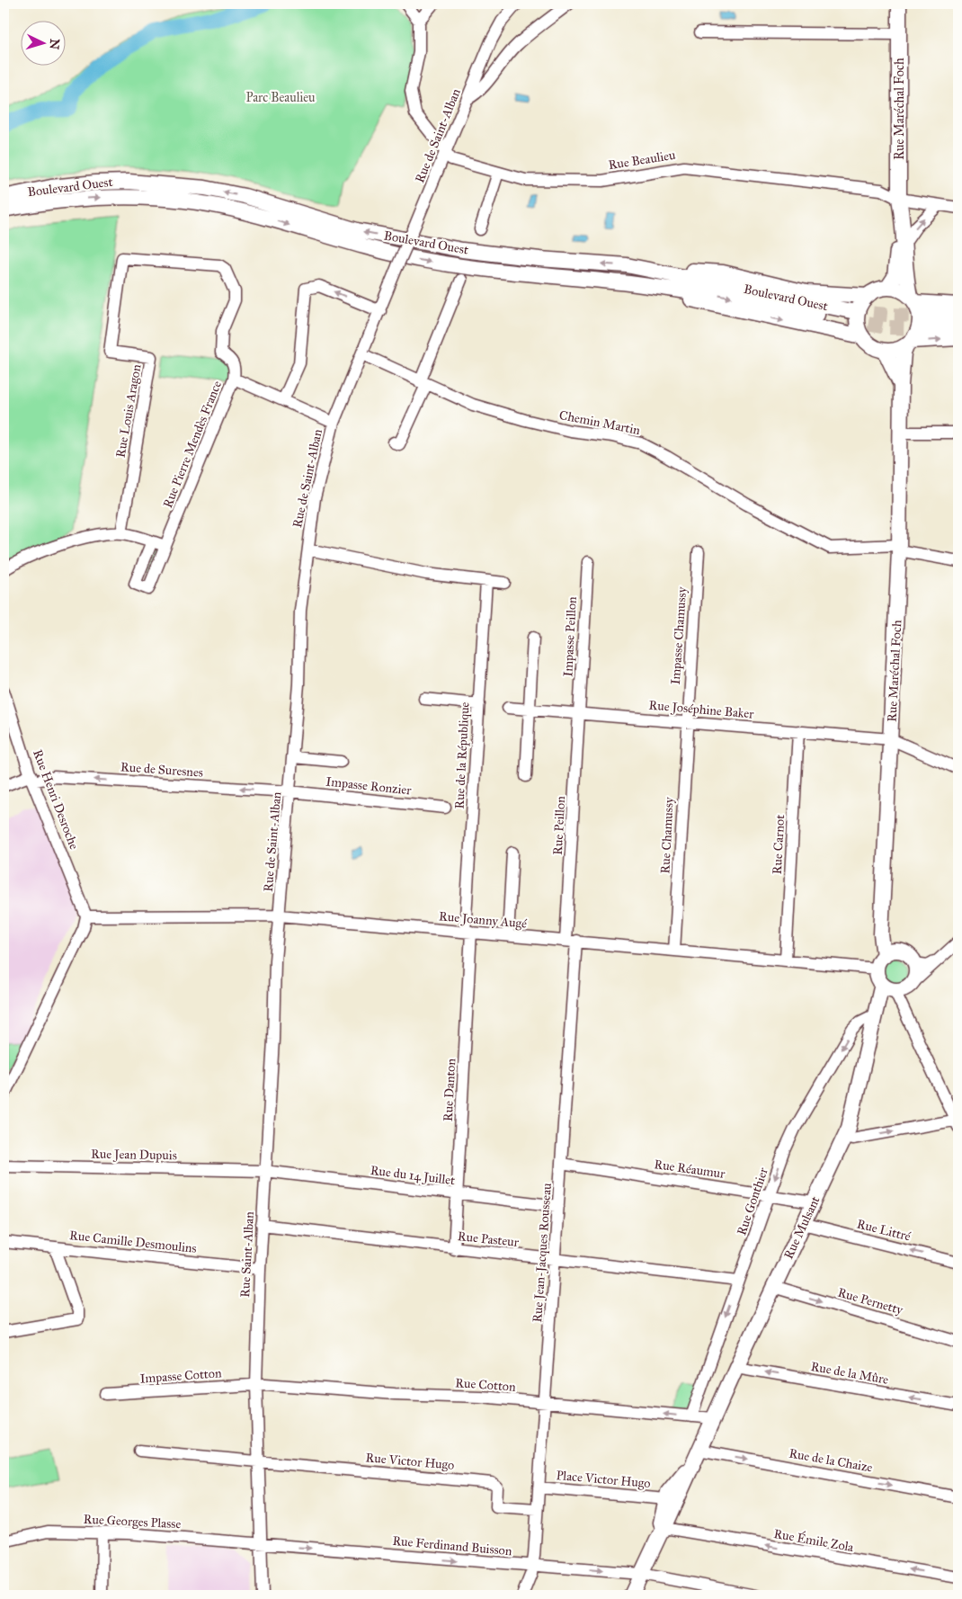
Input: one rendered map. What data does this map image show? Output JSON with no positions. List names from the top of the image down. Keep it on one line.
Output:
{"streets":{"main road":["Rue Maréchal Foch","Boulevard Ouest","Rue Mulsant"],"street":["Rue de Saint-Alban","Rue Beaulieu","Rue Louis Aragon","Chemin Martin","Rue Pierre Mendès France","Impasse Chamussy","Impasse Peillon","Rue Joséphine Baker","Rue de la République","Rue de Suresnes","Impasse Ronzier","Rue Henri Desroche","Rue Peillon","Rue Chamussy","Rue Carnot","Rue Joanny Augé","Rue Danton","Rue Jean Dupuis","Rue Réaumur","Rue du 14 Juillet","Rue Gonthier","Rue Littré","Rue Pasteur","Rue Camille Desmoulins","Rue Jean-Jacques Rousseau","Rue Saint-Alban","Rue Pernetty","Rue de la Mûre","Impasse Cotton","Rue Cotton","Rue de la Chaize","Rue Victor Hugo","Place Victor Hugo","Rue Georges Plasse","Rue Émile Zola","Rue Ferdinand Buisson"]},"crossings":[["Rue Maréchal Foch","Rue Beaulieu"],["Rue Maréchal Foch","Chemin Martin"],["Rue Maréchal Foch","Rue Joséphine Baker"],["Rue Maréchal Foch","Rue Joanny Augé"],["Rue Maréchal Foch","Rue Mulsant"],["Rue de Saint-Alban","Rue Beaulieu"],["Rue de Saint-Alban","Chemin Martin"],["Rue de Saint-Alban","Rue Pierre Mendès France"],["Rue de Saint-Alban","Rue de Suresnes"],["Rue de Saint-Alban","Impasse Ronzier"],["Rue de Saint-Alban","Rue Joanny Augé"],["Rue de Saint-Alban","Rue Saint-Alban"],["Rue Louis Aragon","Rue Pierre Mendès France"],["Impasse Chamussy","Rue Joséphine Baker"],["Impasse Chamussy","Rue Chamussy"],["Impasse Peillon","Rue Joséphine Baker"],["Impasse Peillon","Rue Peillon"],["Rue Joséphine Baker","Rue Peillon"],["Rue Joséphine Baker","Rue Chamussy"],["Rue Joséphine Baker","Rue Carnot"],["Rue de la République","Rue Joanny Augé"],["Rue de la République","Rue Danton"],["Rue de Suresnes","Impasse Ronzier"],["Rue de Suresnes","Rue Henri Desroche"],["Rue Henri Desroche","Rue Joanny Augé"],["Rue Peillon","Rue Joanny Augé"],["Rue Peillon","Rue Jean-Jacques Rousseau"],["Rue Chamussy","Rue Joanny Augé"],["Rue Carnot","Rue Joanny Augé"],["Rue Joanny Augé","Rue Danton"],["Rue Joanny Augé","Rue Mulsant"],["Rue Joanny Augé","Rue Jean-Jacques Rousseau"],["Rue Joanny Augé","Rue Saint-Alban"],["Rue Danton","Rue du 14 Juillet"],["Rue Danton","Rue Pasteur"],["Rue Jean Dupuis","Rue du 14 Juillet"],["Rue Jean Dupuis","Rue Saint-Alban"],["Rue Réaumur","Rue Gonthier"],["Rue Réaumur","Rue Mulsant"],["Rue Réaumur","Rue Jean-Jacques Rousseau"],["Rue du 14 Juillet","Rue Jean-Jacques Rousseau"],["Rue du 14 Juillet","Rue Saint-Alban"],["Rue Gonthier","Rue Mulsant"],["Rue Gonthier","Rue Pasteur"],["Rue Gonthier","Rue Cotton"],["Rue Mulsant","Rue Littré"],["Rue Mulsant","Rue Pernetty"],["Rue Mulsant","Rue de la Mûre"],["Rue Mulsant","Rue Cotton"],["Rue Mulsant","Rue de la Chaize"],["Rue Mulsant","Place Victor Hugo"],["Rue Mulsant","Rue Émile Zola"],["Rue Mulsant","Rue Ferdinand Buisson"],["Rue Pasteur","Rue Jean-Jacques Rousseau"],["Rue Pasteur","Rue Saint-Alban"],["Rue Camille Desmoulins","Rue Saint-Alban"],["Rue Jean-Jacques Rousseau","Rue Cotton"],["Rue Jean-Jacques Rousseau","Rue Victor Hugo"],["Rue Jean-Jacques Rousseau","Place Victor Hugo"],["Rue Jean-Jacques Rousseau","Rue Ferdinand Buisson"],["Rue Saint-Alban","Impasse Cotton"],["Rue Saint-Alban","Rue Cotton"],["Rue Saint-Alban","Rue Victor Hugo"],["Rue Saint-Alban","Rue Georges Plasse"],["Rue Saint-Alban","Rue Ferdinand Buisson"],["Impasse Cotton","Rue Cotton"],["Rue Georges Plasse","Rue Ferdinand Buisson"]],"one_way":["Rue de Suresnes","Rue Gonthier","Rue Littré","Rue Pernetty","Rue de la Mûre","Rue de la Chaize","Rue Émile Zola","Rue Ferdinand Buisson"],"parks":["Parc Beaulieu"],"north":"right"}
